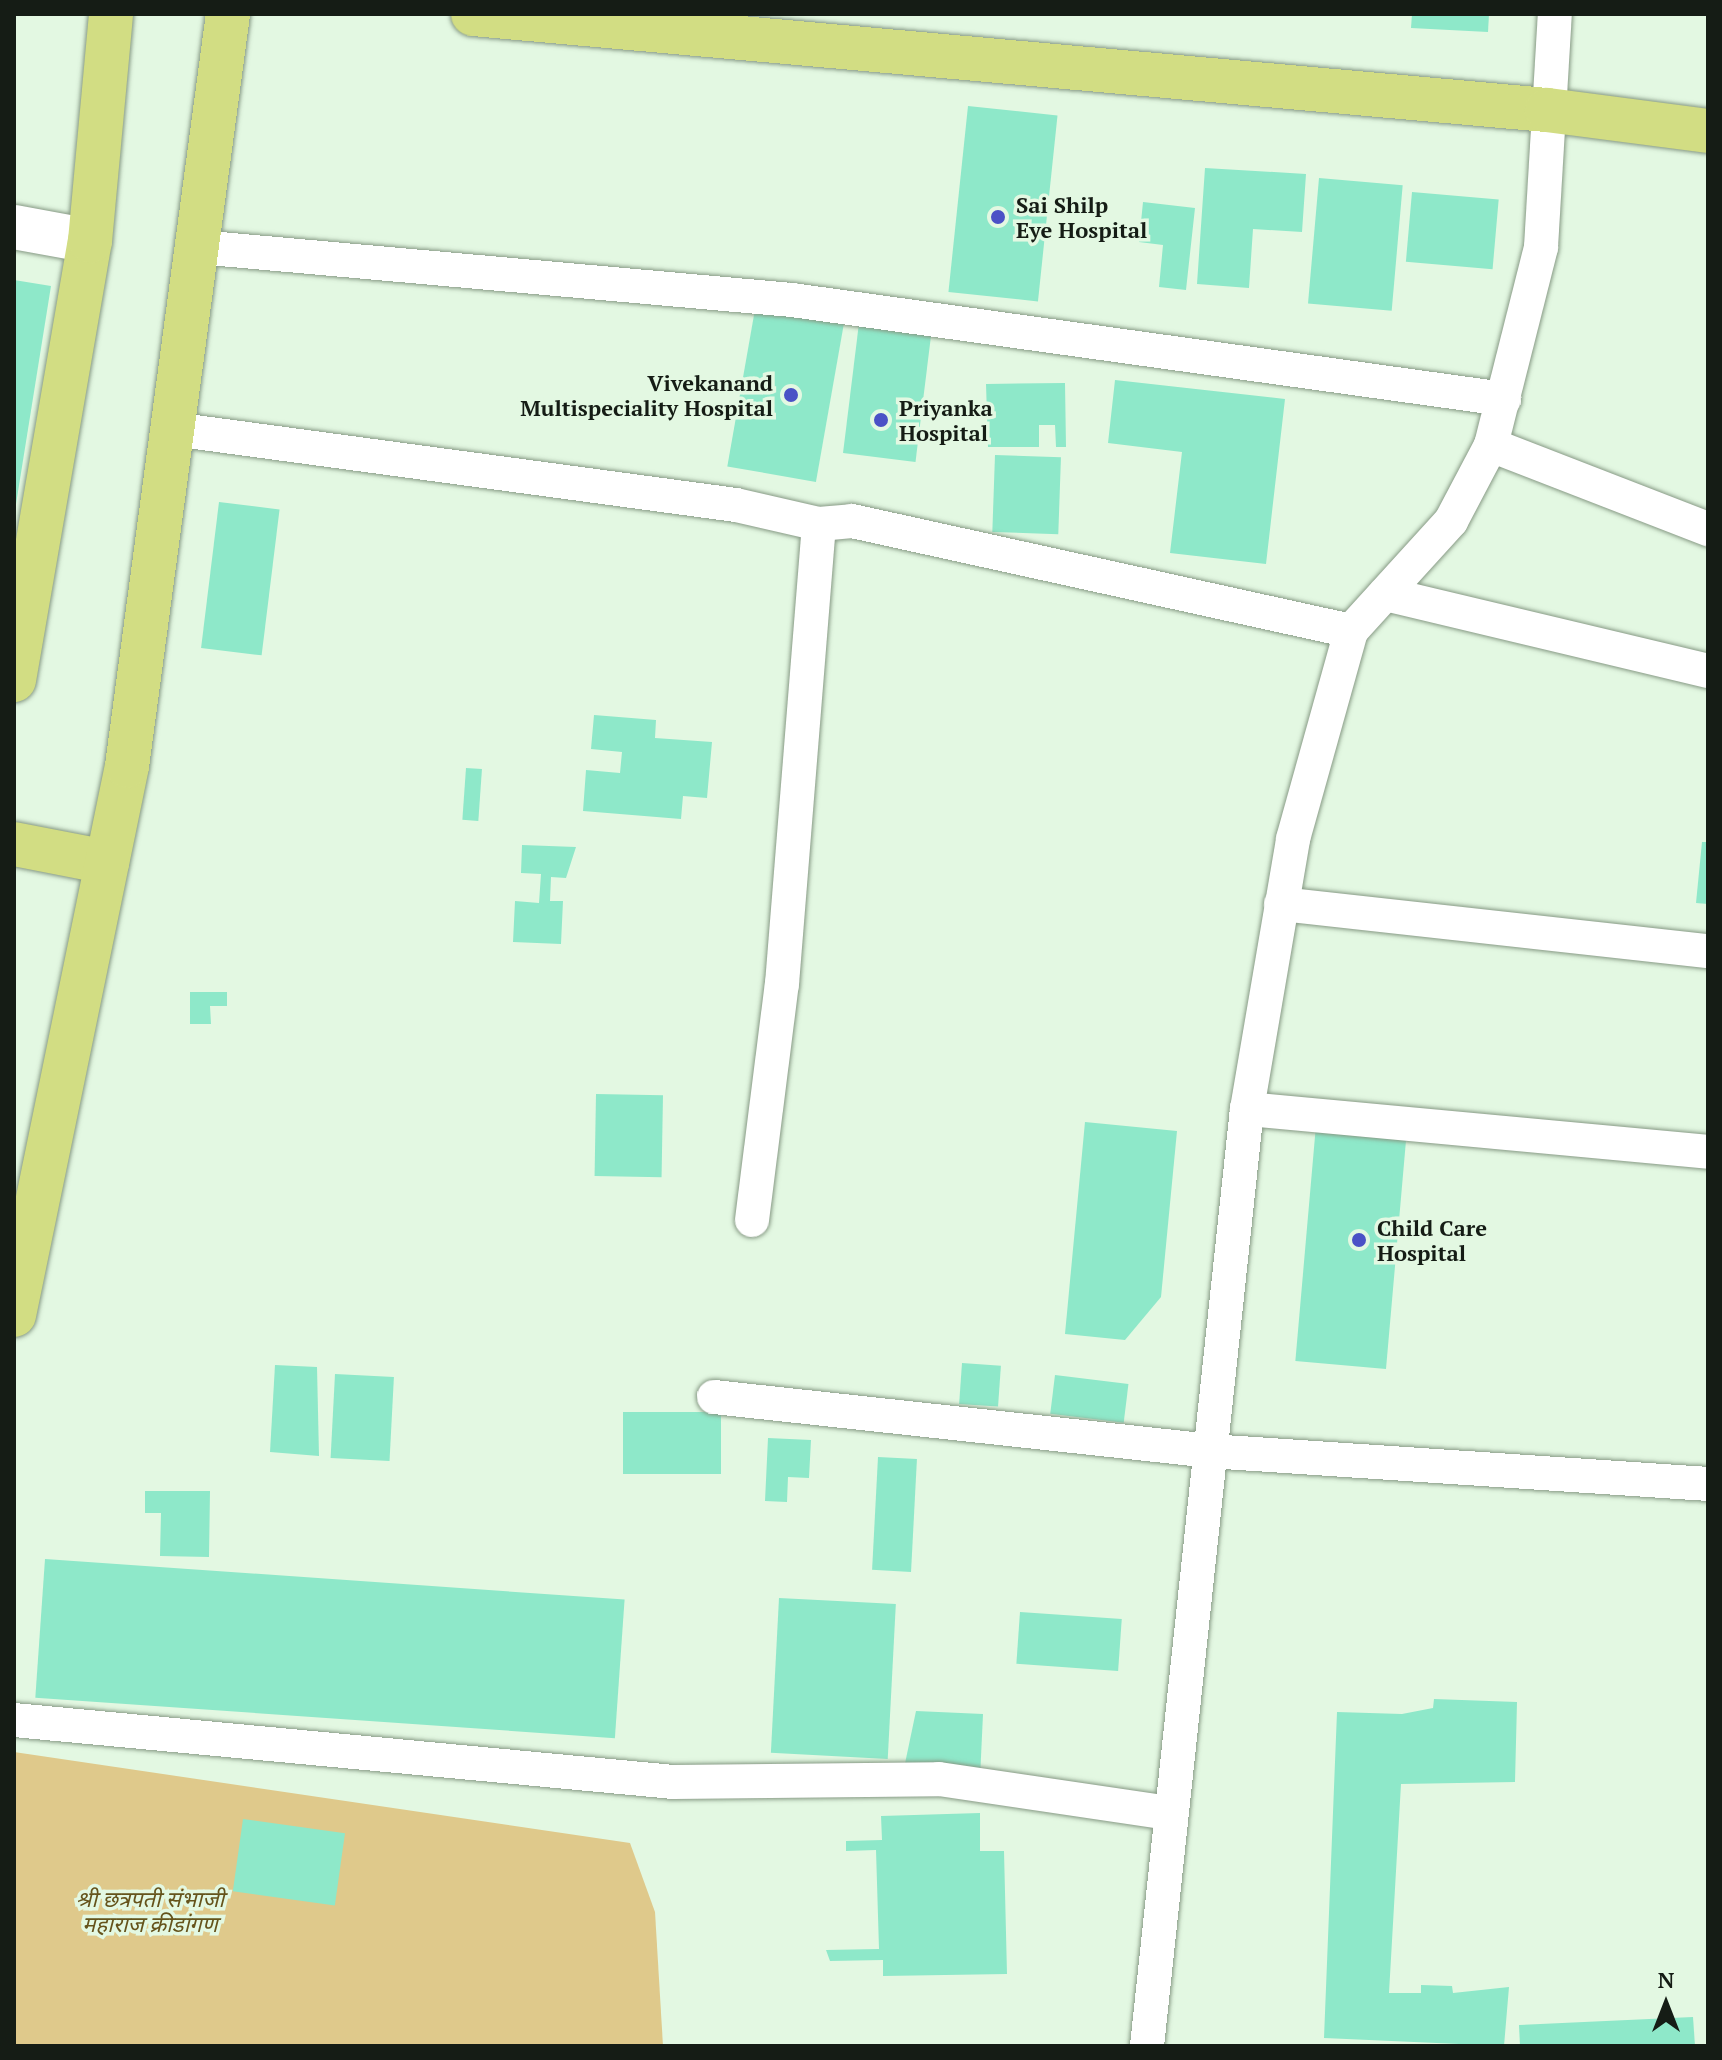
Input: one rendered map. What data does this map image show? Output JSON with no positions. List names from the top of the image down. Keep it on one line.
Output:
{"parks":["श्री छत्रपती संभाजी महाराज क्रीडांगण"],"places":["Sai Shilp Eye Hospital","Vivekanand Multispeciality Hospital","Priyanka Hospital","Child Care Hospital"],"north":"top"}
